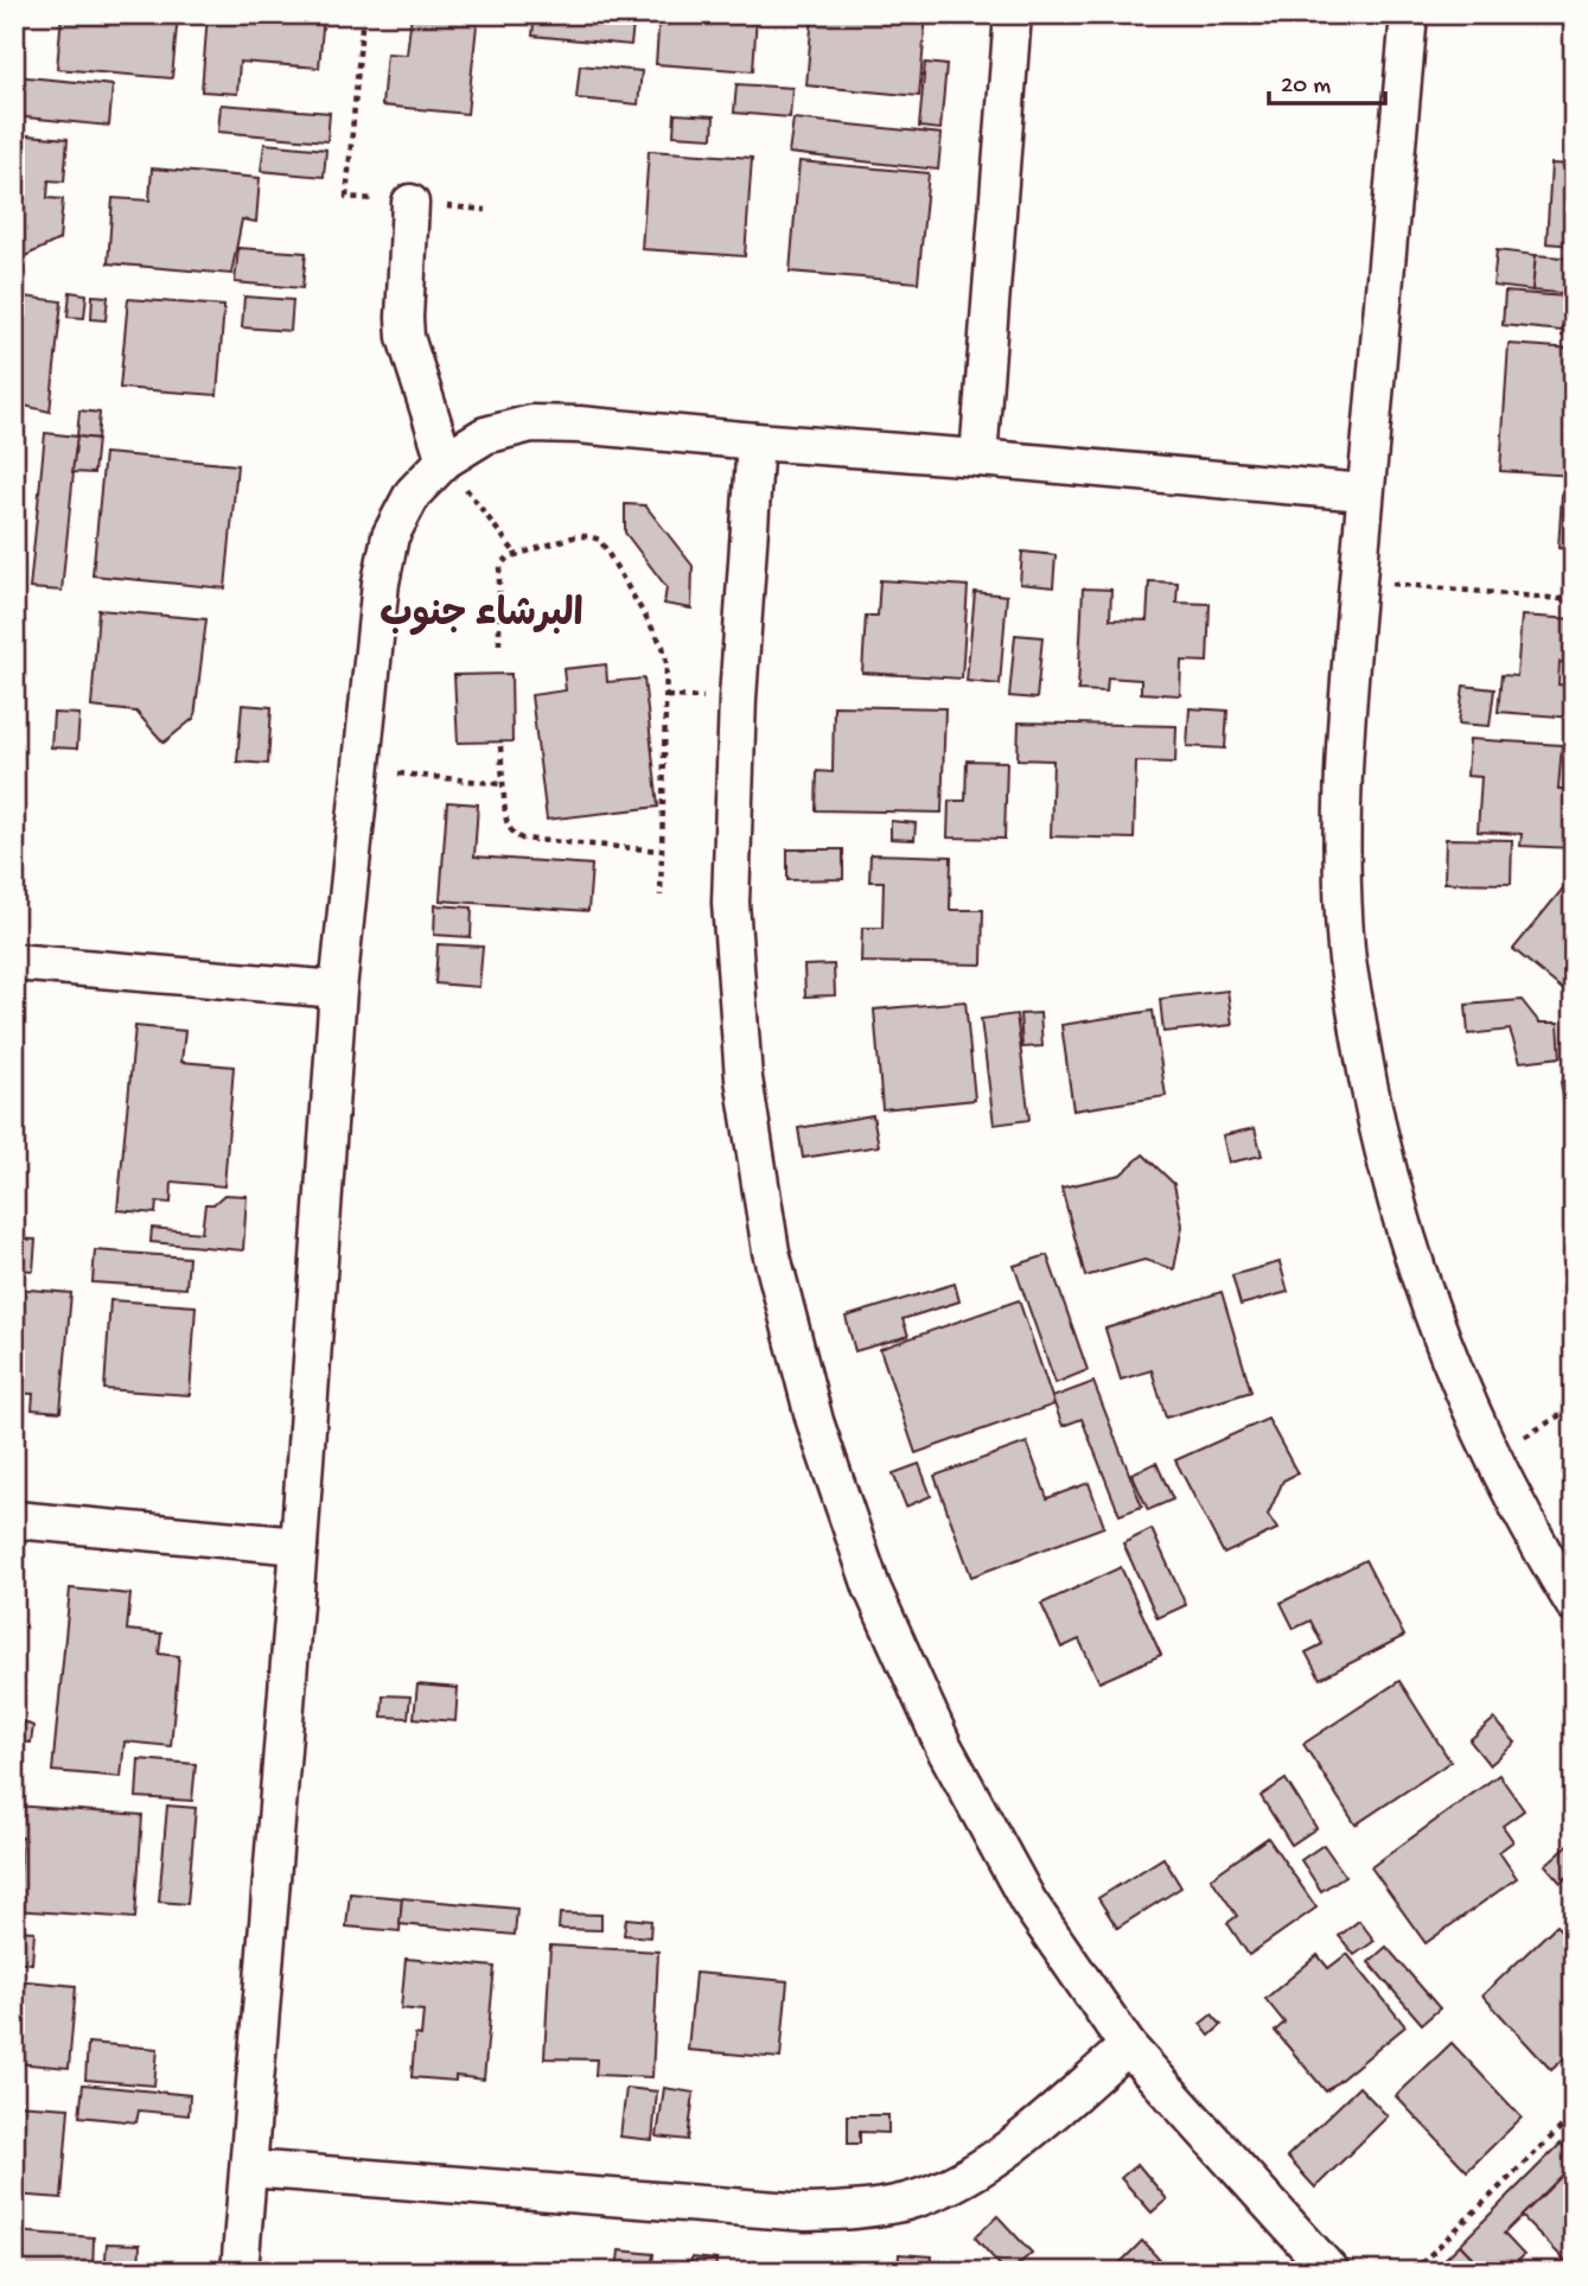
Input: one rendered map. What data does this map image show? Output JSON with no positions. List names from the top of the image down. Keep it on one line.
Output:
{"districts":["البرشاء جنوب"],"scale_bar":"20 m"}
